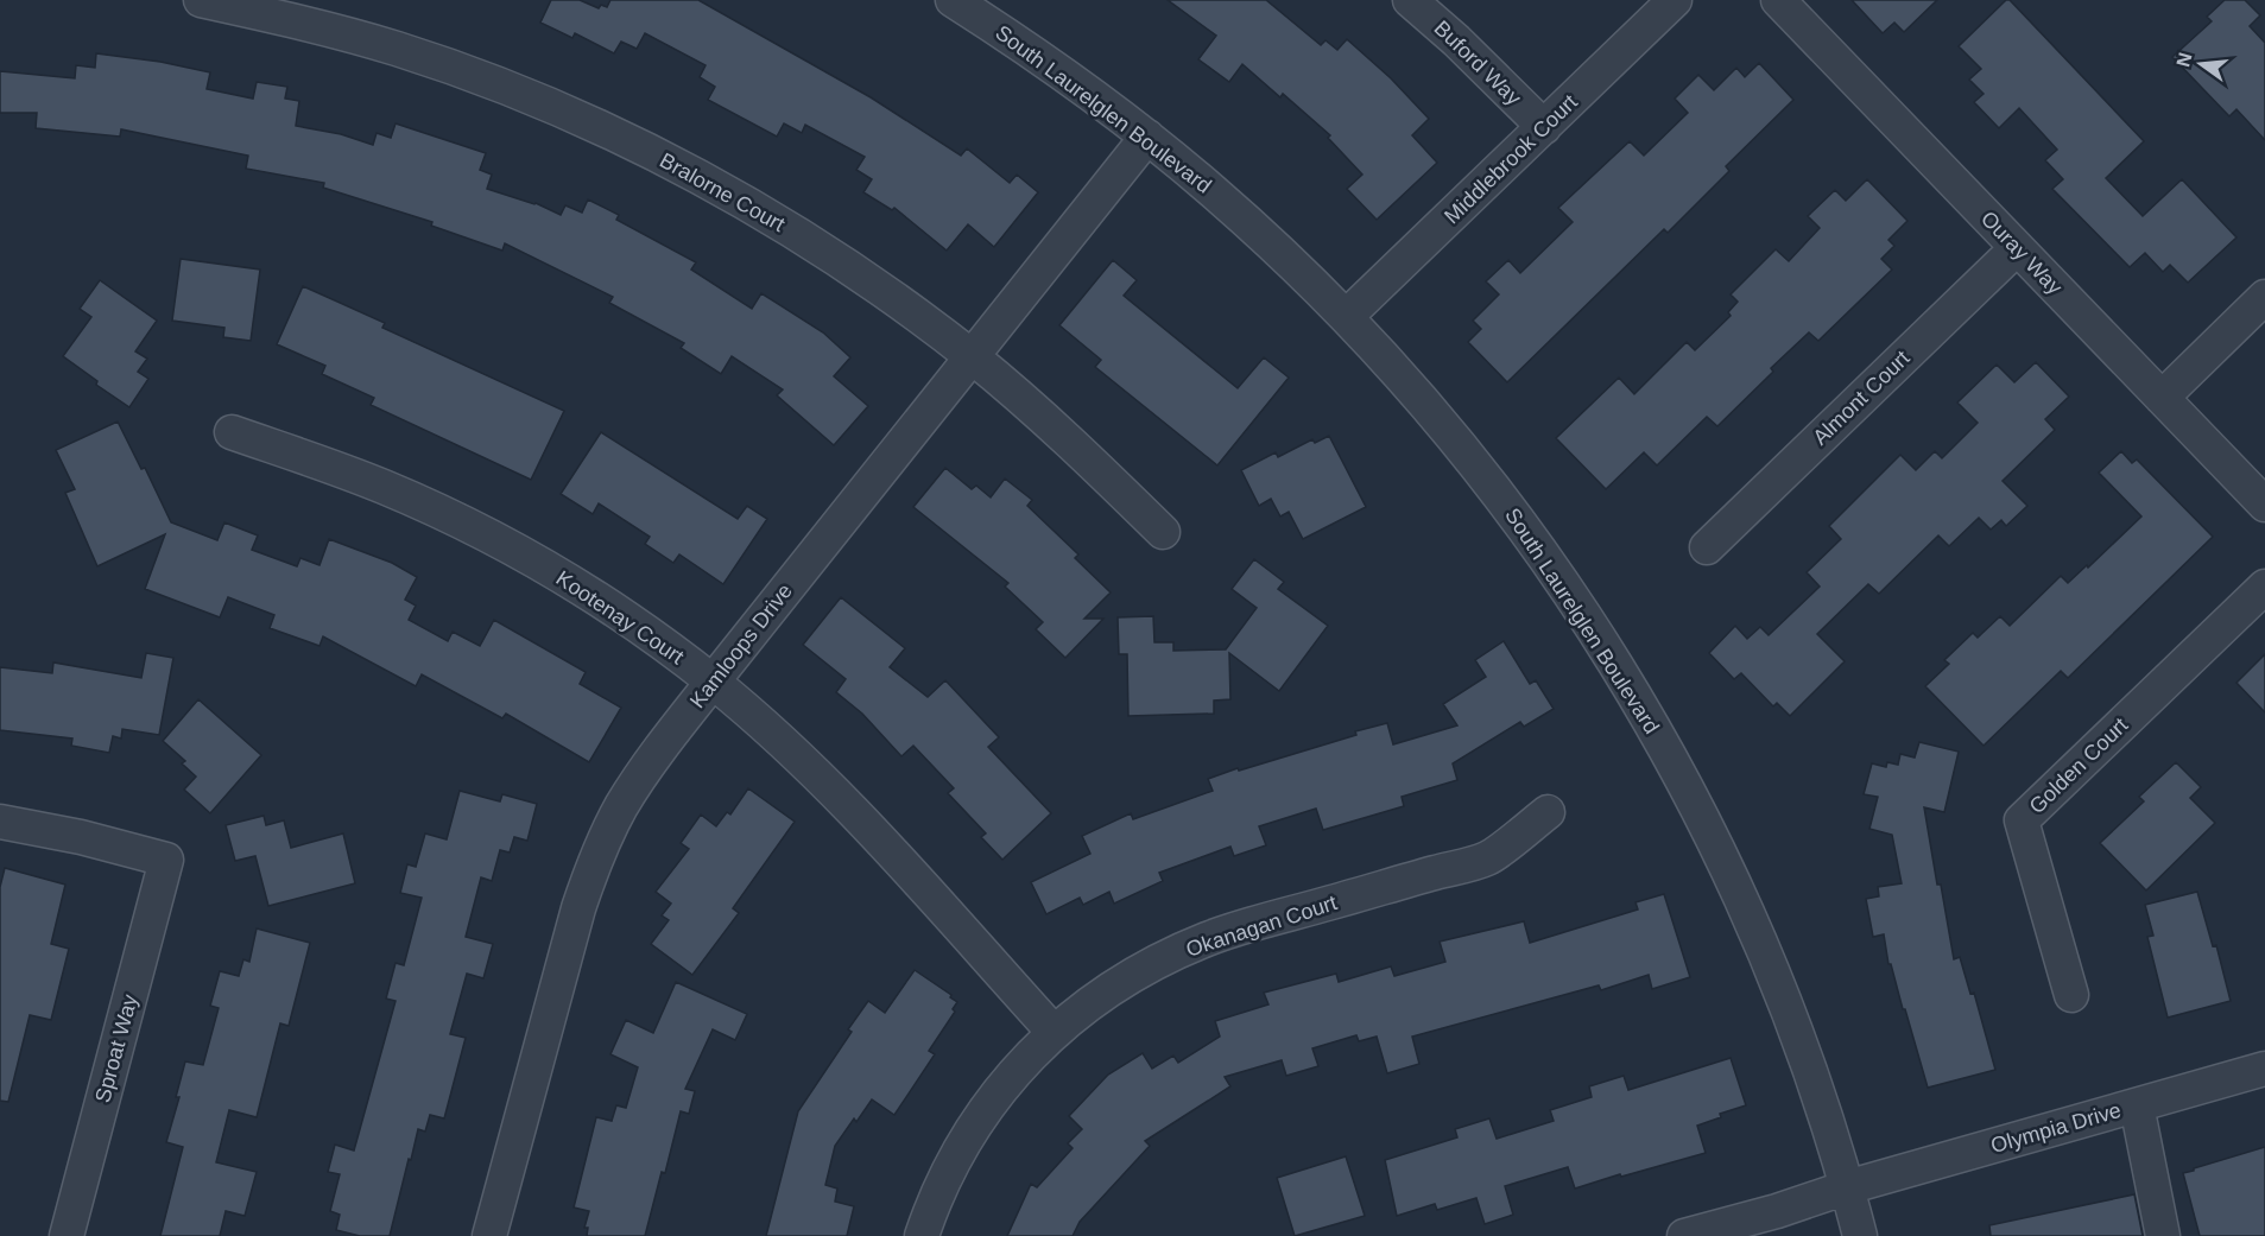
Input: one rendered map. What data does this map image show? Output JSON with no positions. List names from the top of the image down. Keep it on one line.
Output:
{"streets":{"street":["Buford Way","South Laurelglen Boulevard","Middlebrook Court","Bralorne Court","Ouray Way","Almont Court","Kootenay Court","Kamloops Drive","Golden Court","Okanagan Court","Sproat Way","Olympia Drive"]},"crossings":[["Buford Way","Middlebrook Court"],["South Laurelglen Boulevard","Middlebrook Court"],["South Laurelglen Boulevard","Kamloops Drive"],["South Laurelglen Boulevard","Olympia Drive"],["Bralorne Court","Kamloops Drive"],["Ouray Way","Almont Court"],["Kootenay Court","Kamloops Drive"],["Kootenay Court","Okanagan Court"]],"north":"left"}
